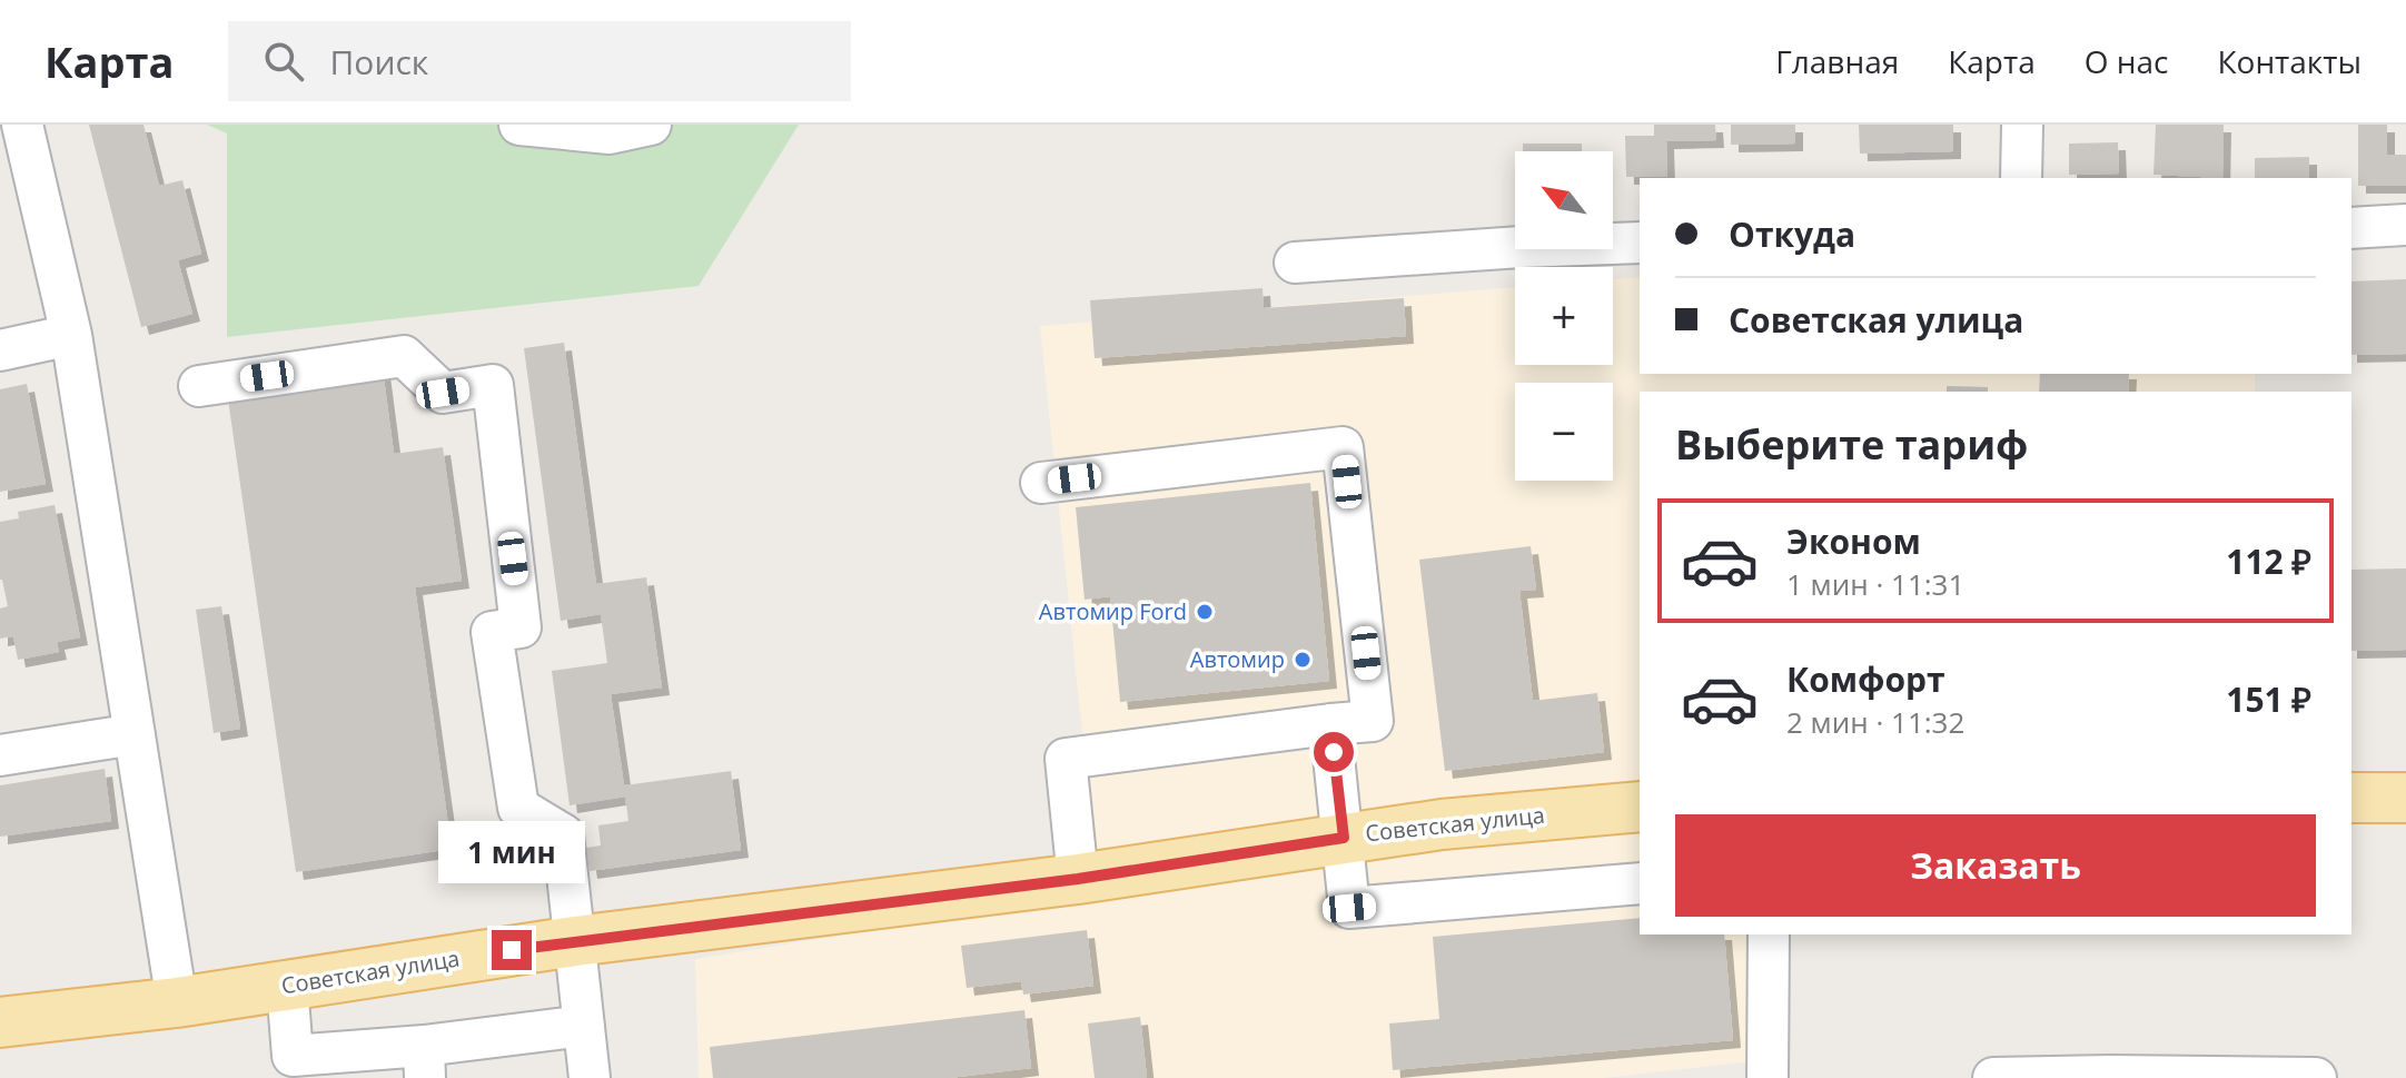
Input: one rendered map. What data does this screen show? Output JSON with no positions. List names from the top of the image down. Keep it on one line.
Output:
{"streets":{"main road":["Советская улица"]},"places":["Автомир Ford","Автомир"],"north":"top left","page":{"header":"Карта","search":"Поиск","nav":["Главная","Карта","О нас","Контакты"],"map_buttons":["+","−"],"banner":["Откуда","Советская улица"],"heading":"Выберите тариф","list":[{"name":"Эконом","note":"1 мин · 11:31","value":"112 ₽"},{"name":"Комфорт","note":"2 мин · 11:32","value":"151 ₽"}],"buttons":"Заказать","bubble":"1 мин"}}
